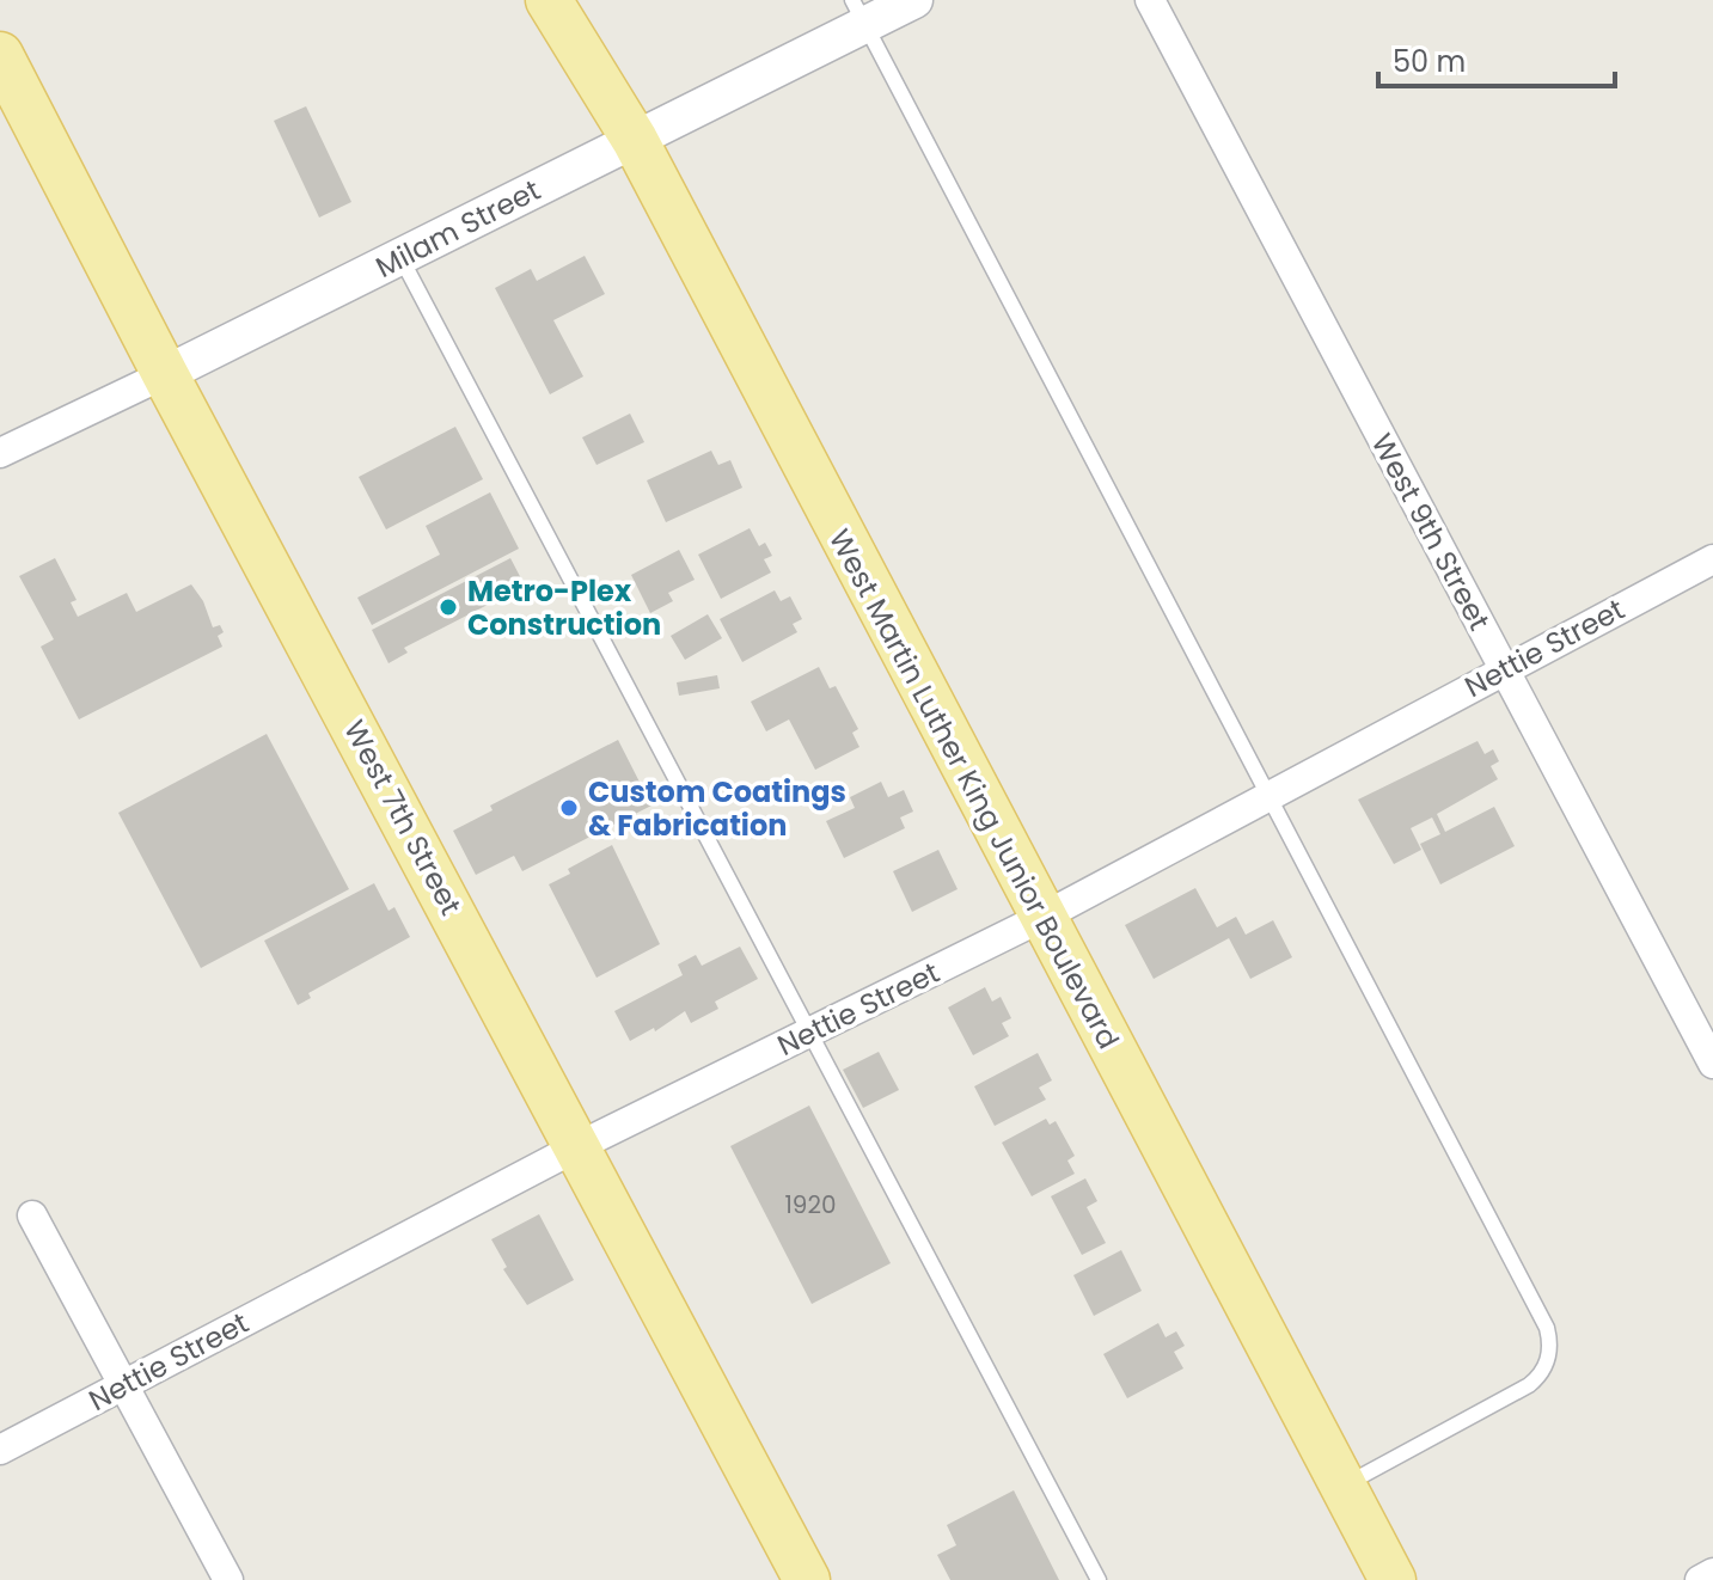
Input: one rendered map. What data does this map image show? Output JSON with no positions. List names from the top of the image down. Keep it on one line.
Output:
{"streets":{"main road":["West Martin Luther King Junior Boulevard","West 7th Street"],"street":["Milam Street","West 9th Street","Nettie Street"]},"crossings":[["Milam Street","West Martin Luther King Junior Boulevard"],["Milam Street","West 7th Street"],["West 9th Street","Nettie Street"],["Nettie Street","West Martin Luther King Junior Boulevard"],["Nettie Street","West 7th Street"]],"places":["Metro-Plex Construction","Custom Coatings & Fabrication"],"house_numbers":["1920"],"scale_bar":"50 m"}
